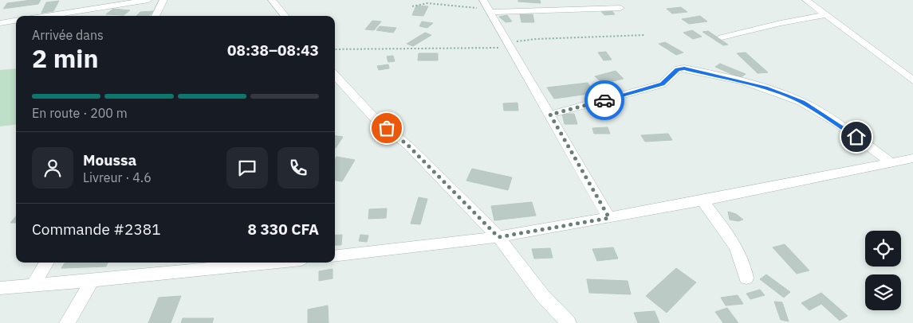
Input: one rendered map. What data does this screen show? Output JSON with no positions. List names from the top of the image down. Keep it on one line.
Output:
{"page":{"heading":["2 min","Arrivée dans","08:38–08:43"],"panel":["Moussa","Livreur · 4.6","Commande #2381","8 330 CFA"],"bar":"En route · 200 m"}}
